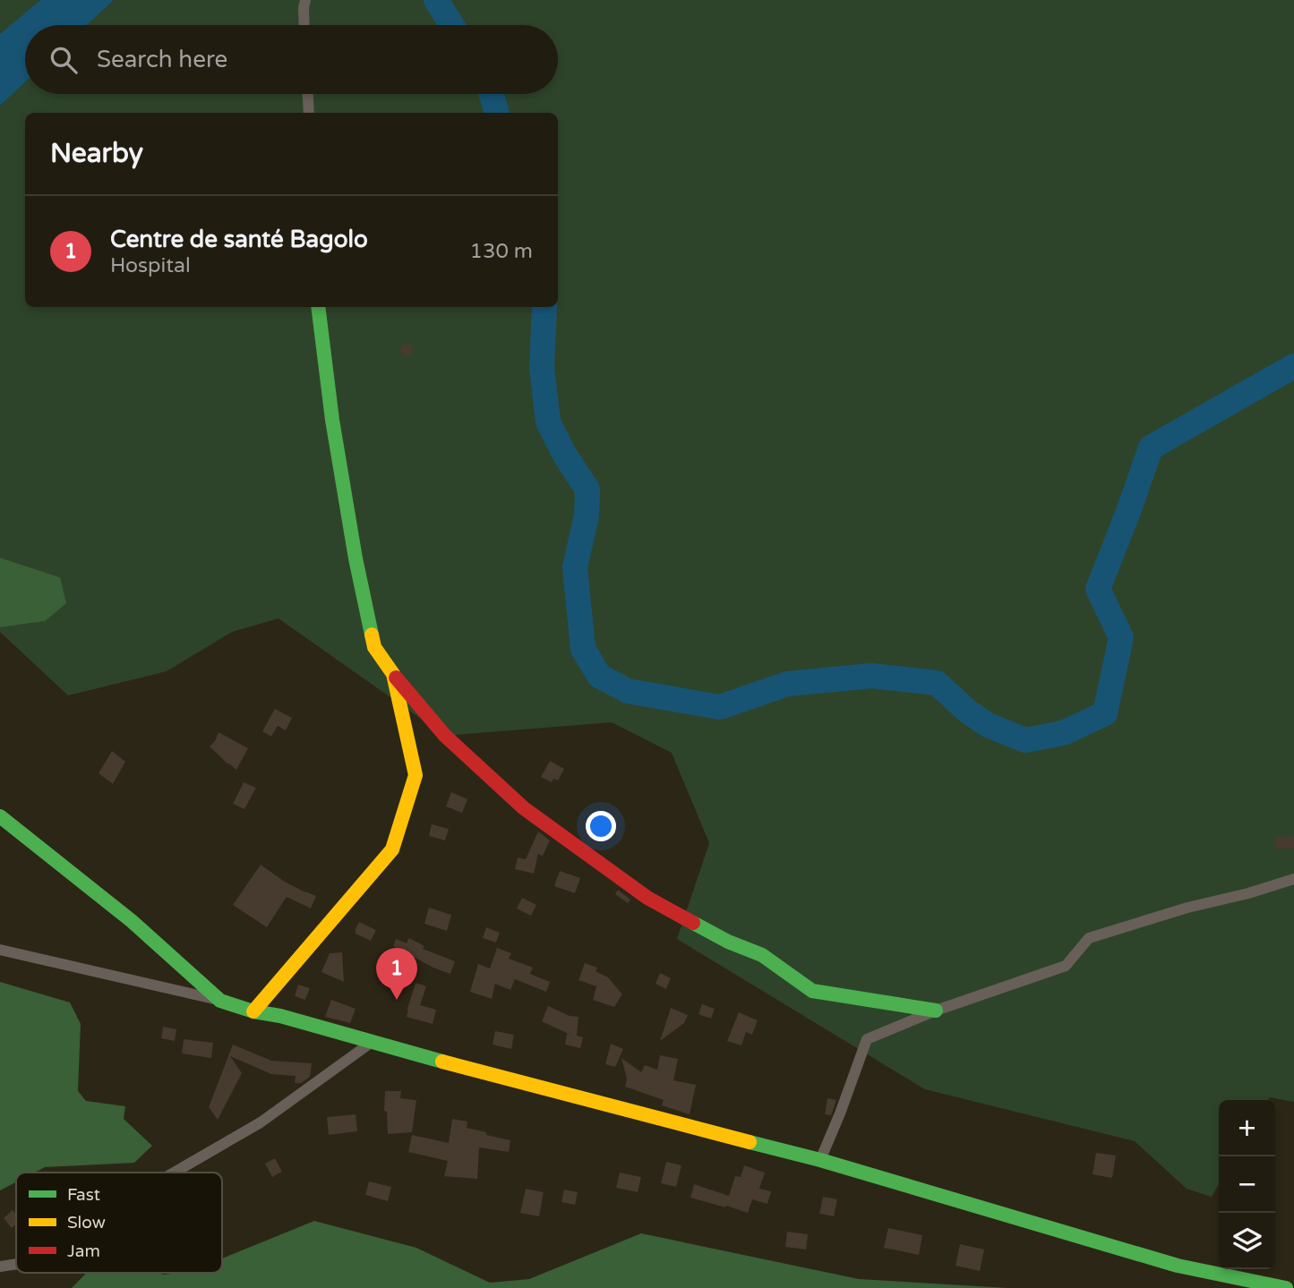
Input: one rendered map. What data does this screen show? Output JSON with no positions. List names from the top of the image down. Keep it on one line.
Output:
{"legend":["Fast","Slow","Jam"],"page":{"search":"Search here","heading":"Nearby","list":[{"mark":"1","name":"Centre de santé Bagolo","note":"Hospital","value":"130 m"}],"pins":"1","map_buttons":["+","−"]}}
